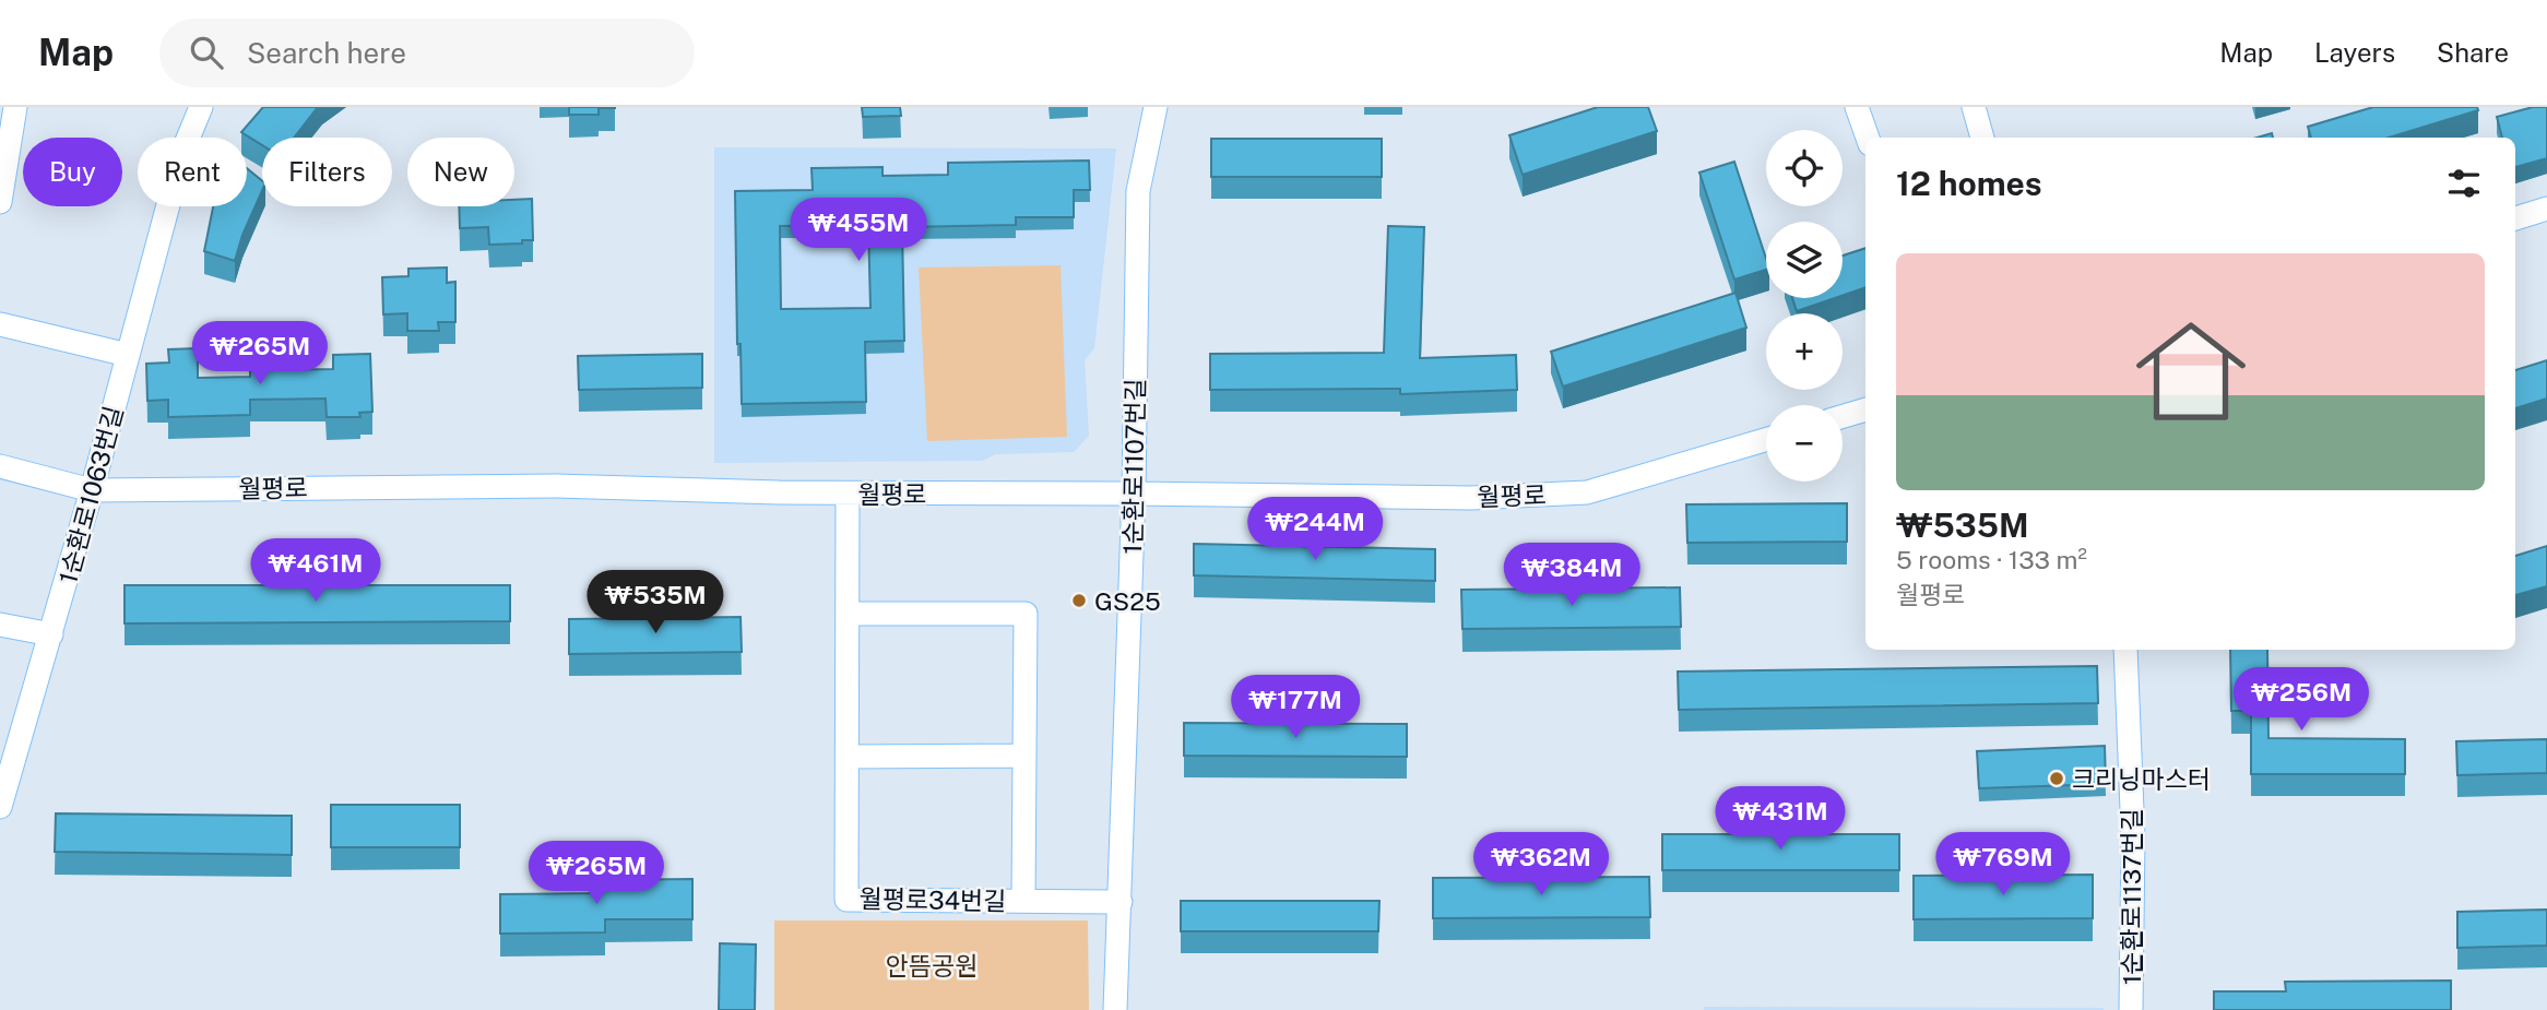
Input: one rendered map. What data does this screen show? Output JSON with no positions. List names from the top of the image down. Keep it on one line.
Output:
{"streets":{"street":["1순환로1107번길","월평로","1순환로1063번길","1순환로1137번길","월평로34번길"]},"crossings":[["1순환로1107번길","월평로"],["1순환로1107번길","월평로34번길"],["월평로","1순환로1063번길"],["월평로","월평로34번길"]],"parks":["안뜸공원"],"places":["GS25","크리닝마스터"],"page":{"header":"Map","search":"Search here","nav":["Map","Layers","Share"],"map_buttons":["+","−"],"chip":["Buy","Rent","Filters","New"],"heading":"12 homes","price":["₩455M","₩265M","₩244M","₩461M","₩384M","₩535M","₩256M","₩177M","₩431M","₩362M","₩769M","₩265M"],"list":[{"name":"₩535M","note":"5 rooms · 133 m² · 월평로"}]}}
